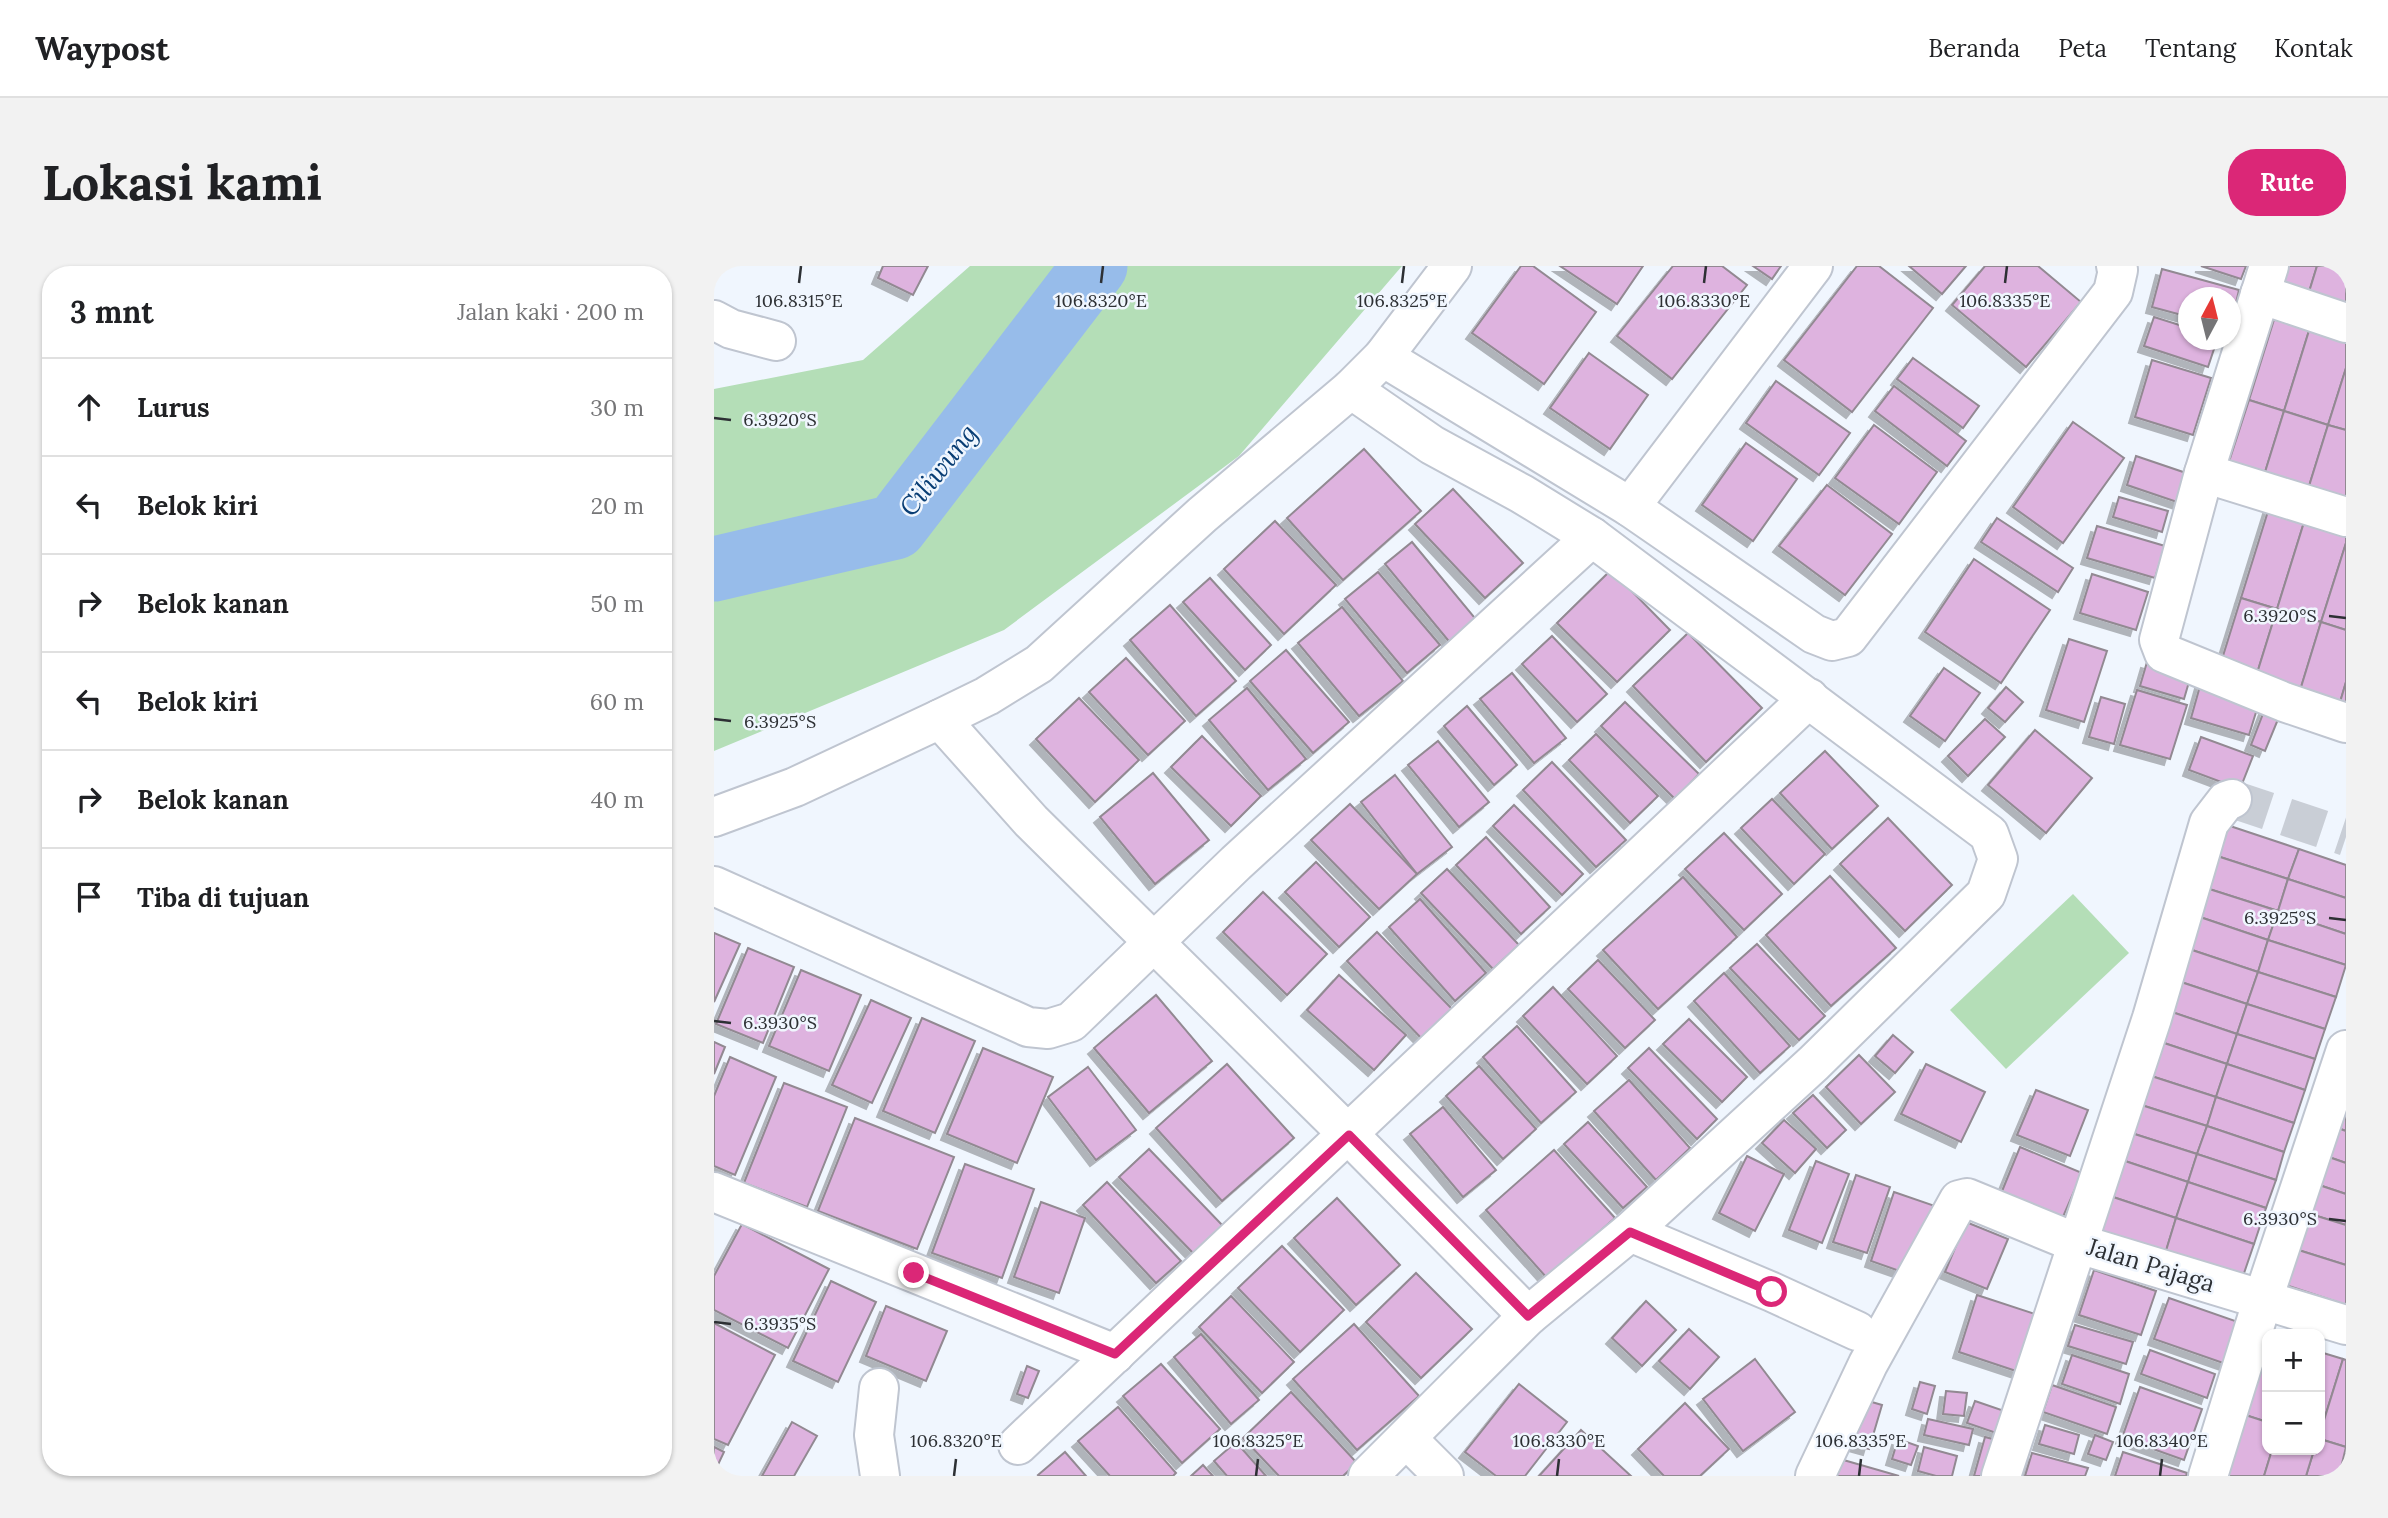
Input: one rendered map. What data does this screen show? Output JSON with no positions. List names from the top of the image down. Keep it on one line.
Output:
{"streets":{"street":["Jalan Pajaga"]},"water":["Ciliwung"],"north":"top","page":{"header":"Waypost","nav":["Beranda","Peta","Tentang","Kontak"],"buttons":"Rute","title":"Lokasi kami","heading":["3 mnt","Jalan kaki · 200 m"],"list":[["Lurus","30 m"],["Belok kiri","20 m"],["Belok kanan","50 m"],["Belok kiri","60 m"],["Belok kanan","40 m"],"Tiba di tujuan"],"map_buttons":["+","−"]},"coordinates":["106.8315°E","106.8320°E","106.8325°E","106.8330°E","106.8335°E","6.3920°S","6.3925°S","6.3930°S","6.3935°S","106.8340°E"]}
